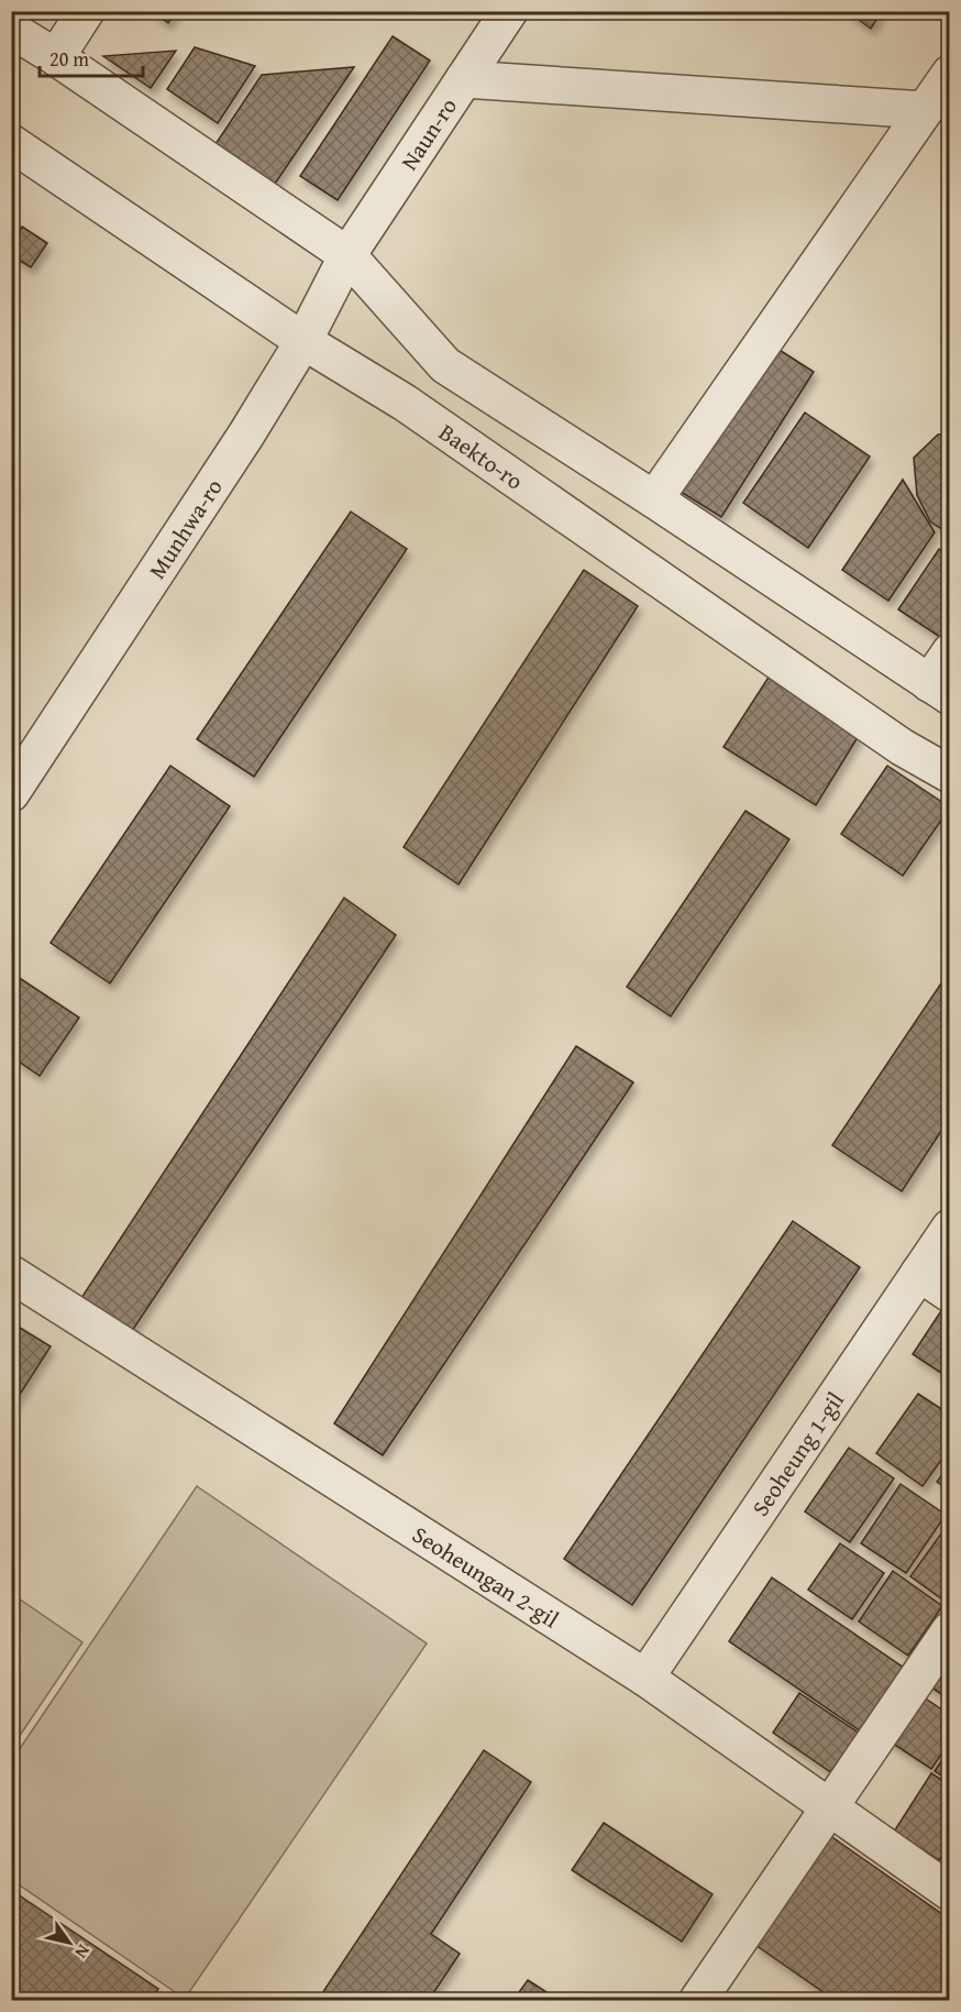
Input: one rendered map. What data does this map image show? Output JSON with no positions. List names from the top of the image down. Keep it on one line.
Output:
{"streets":{"street":["Naun-ro","Baekto-ro","Munhwa-ro","Seoheung 1-gil","Seoheungan 2-gil"]},"crossings":[["Naun-ro","Munhwa-ro"],["Baekto-ro","Munhwa-ro"],["Seoheung 1-gil","Seoheungan 2-gil"]],"scale_bar":"20 m","north":"bottom right"}
